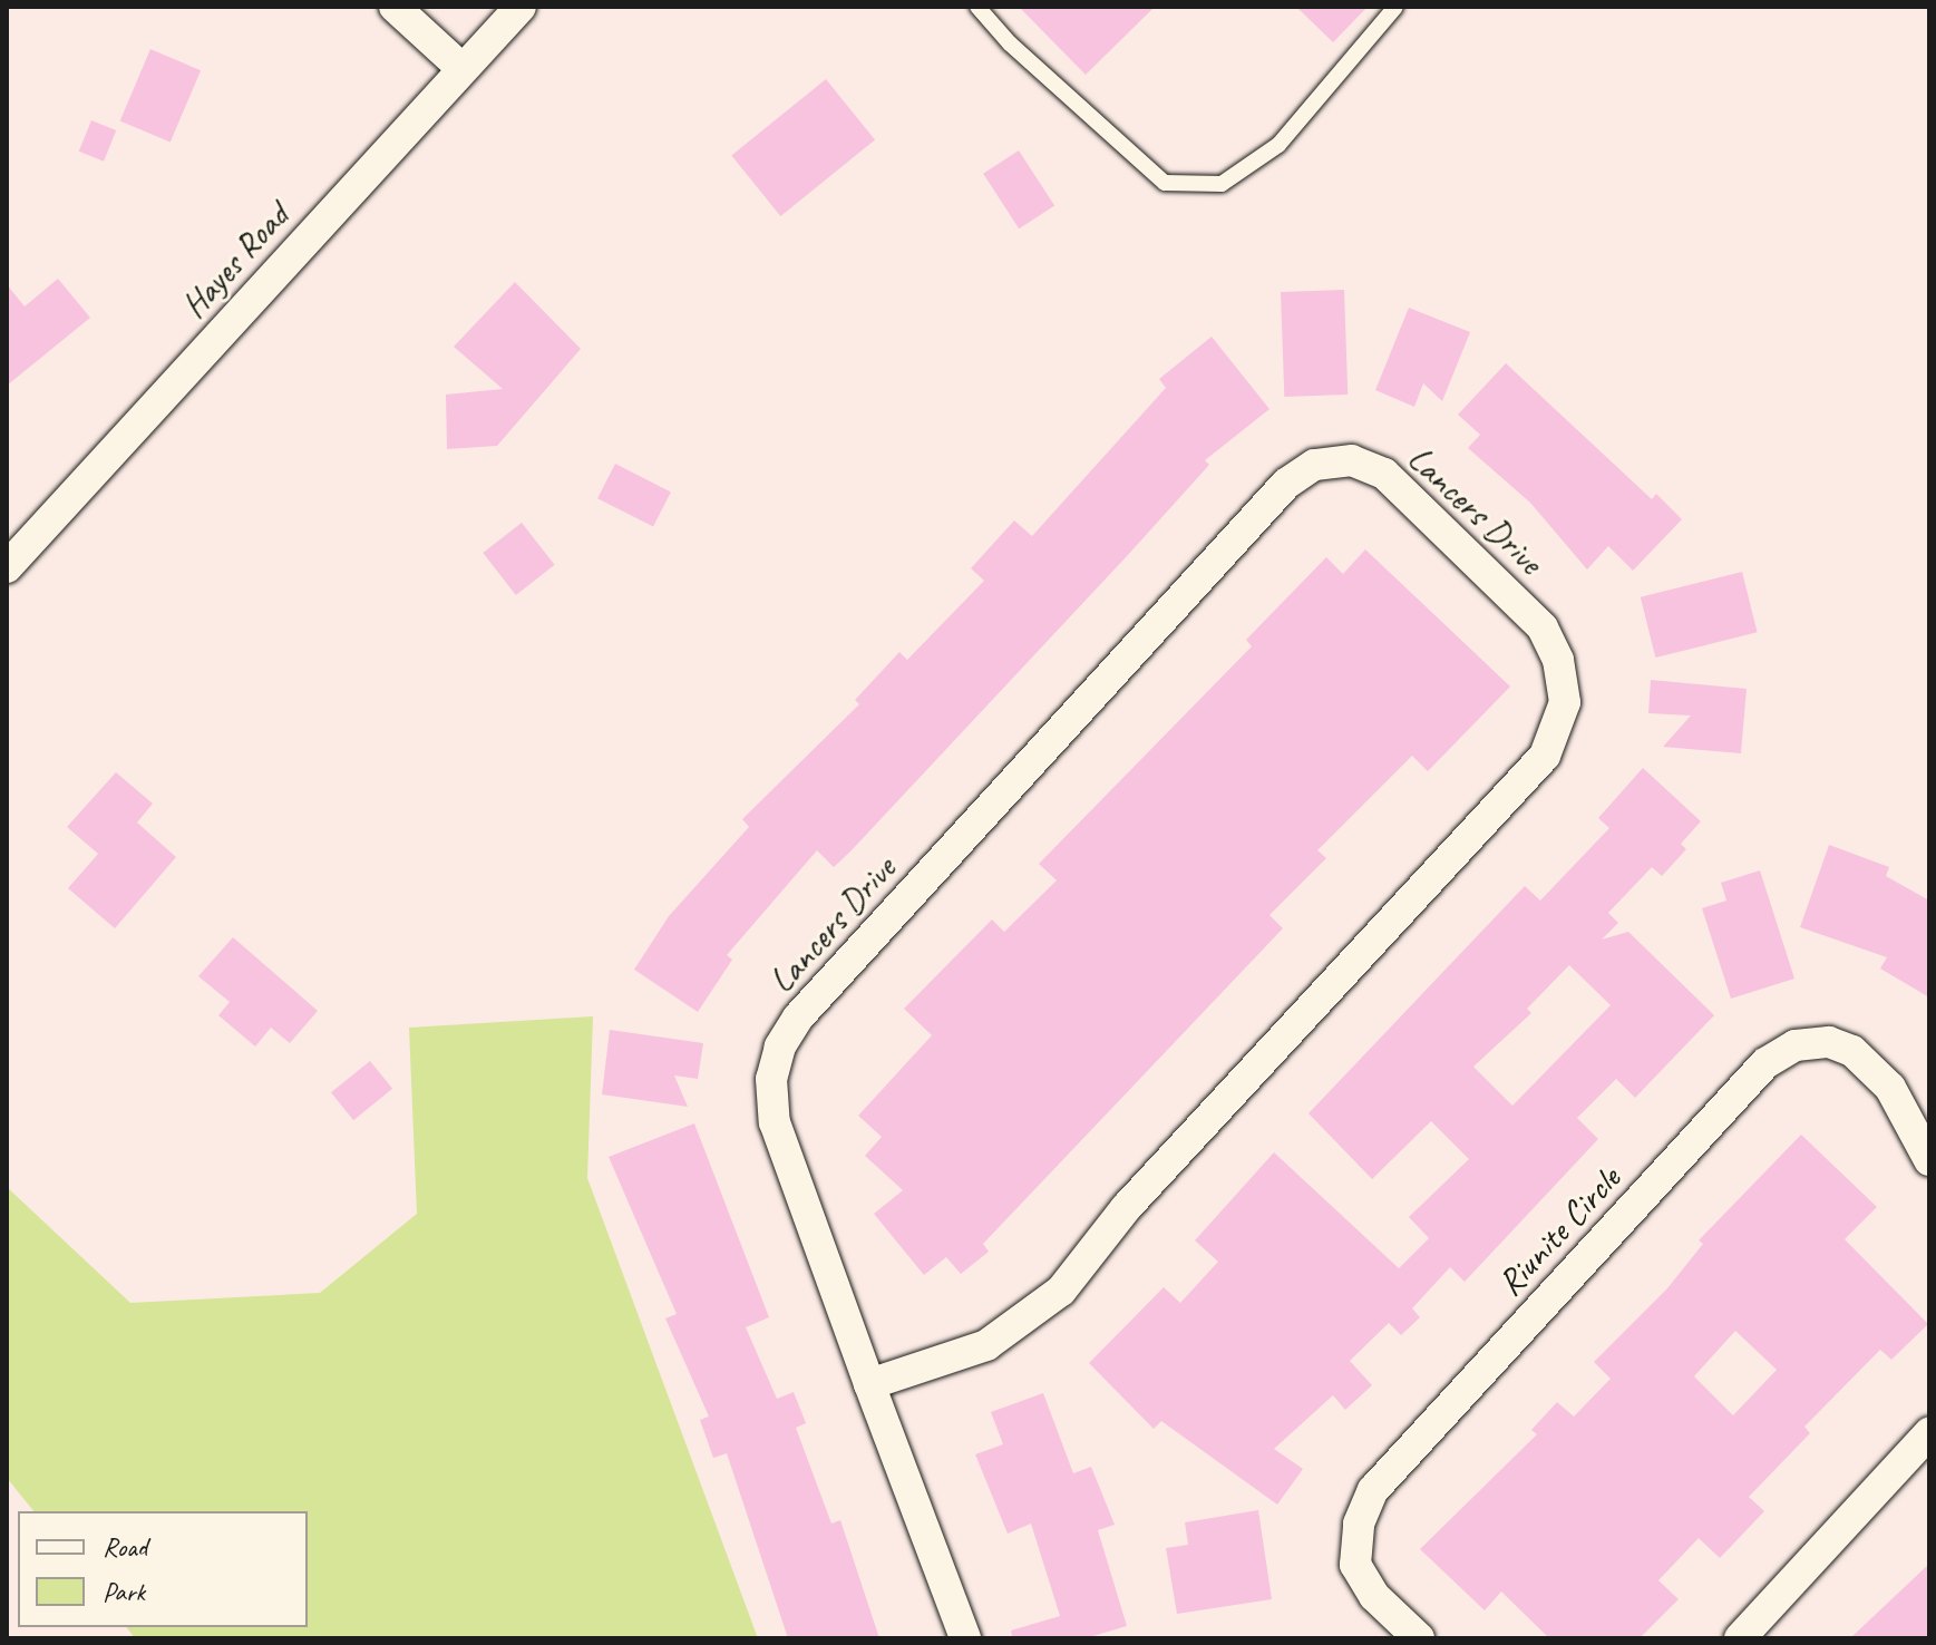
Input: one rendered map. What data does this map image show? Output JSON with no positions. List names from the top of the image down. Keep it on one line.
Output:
{"streets":{"street":["Hayes Road","Lancers Drive","Riunite Circle"]},"legend":["Road","Park"]}
